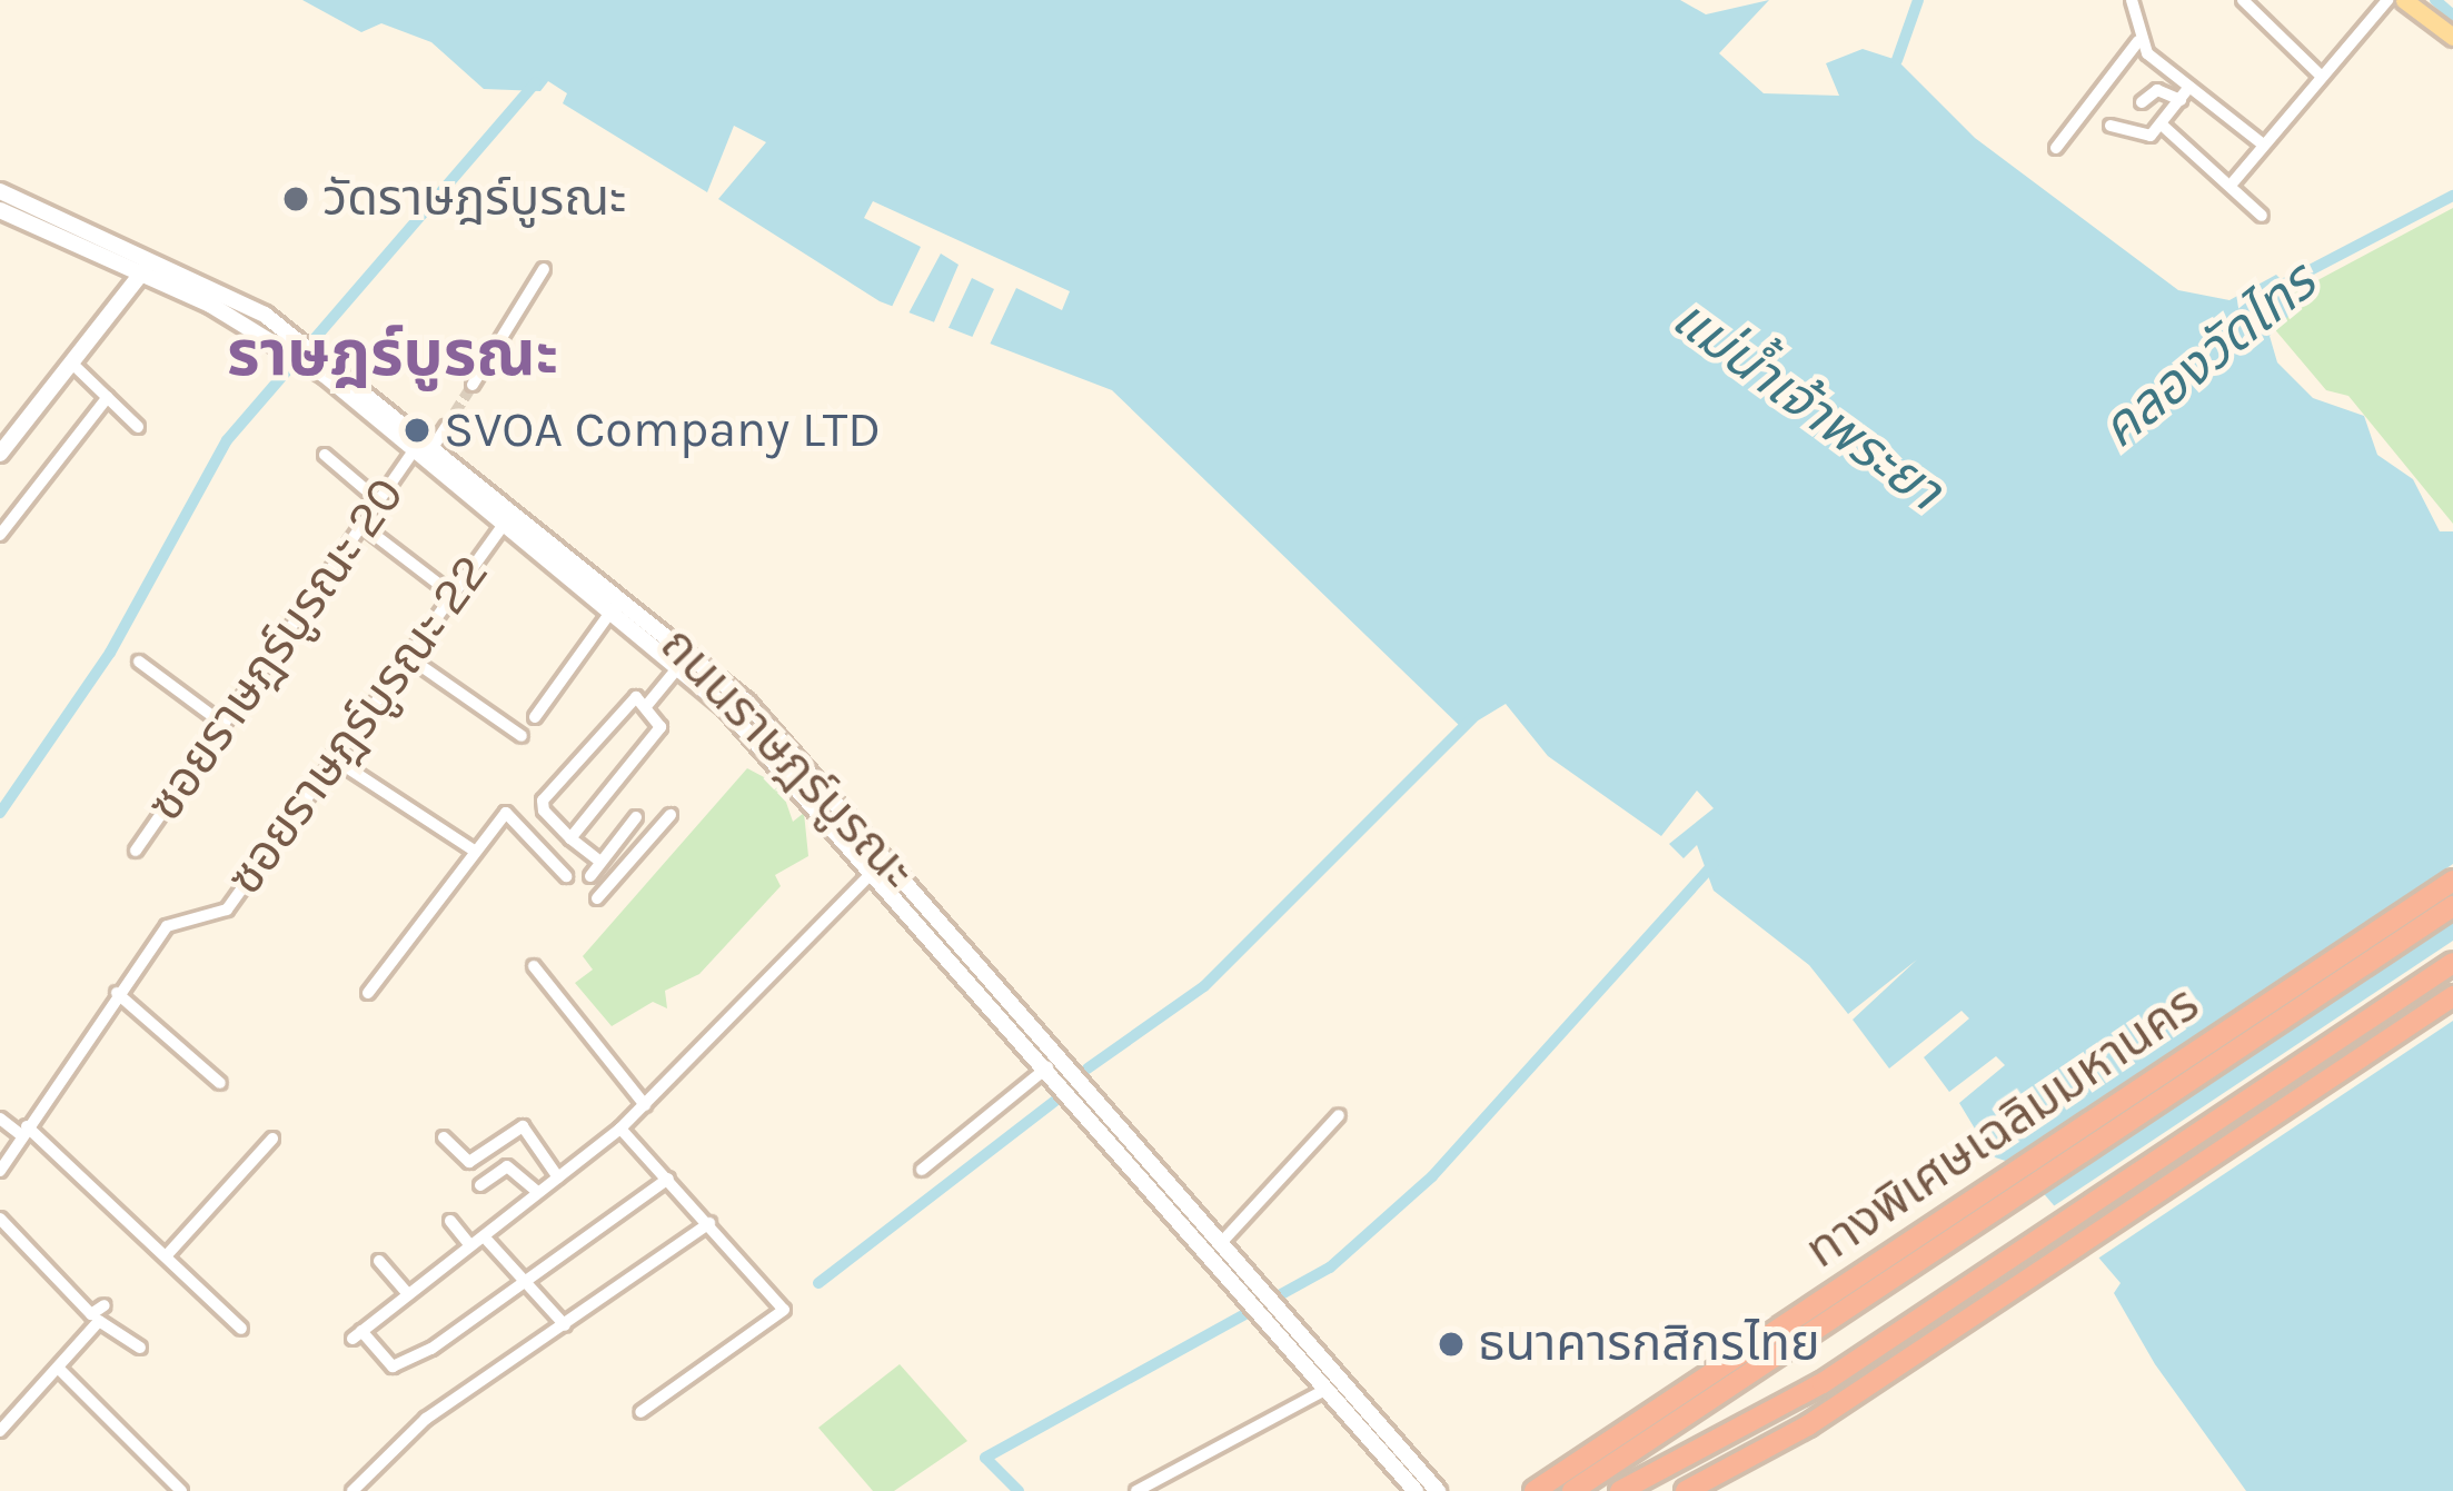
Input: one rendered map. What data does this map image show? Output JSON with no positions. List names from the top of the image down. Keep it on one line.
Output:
{"streets":{"highway":["ทางพิเศษเฉลิมมหานคร"],"main road":["ถนนราษฎร์บูรณะ"],"street":["ซอยราษฎร์บูรณะ 20","ซอยราษฎร์บูรณะ 22"]},"crossings":[["ซอยราษฎร์บูรณะ 20","ถนนราษฎร์บูรณะ"],["ซอยราษฎร์บูรณะ 22","ถนนราษฎร์บูรณะ"]],"districts":["ราษฎร์บูรณะ"],"water":["คลองวัดไทร","แม่น้ำเจ้าพระยา"],"places":["วัดราษฎร์บูรณะ","SVOA Company LTD","ธนาคารกสิกรไทย"]}
